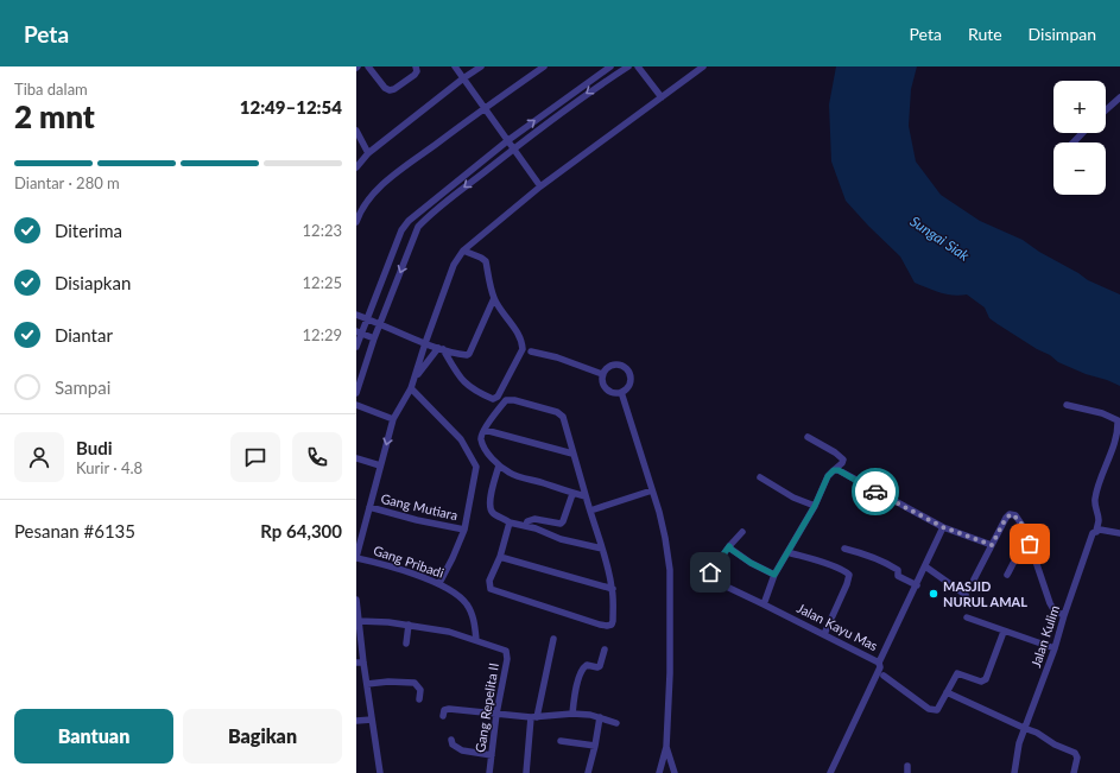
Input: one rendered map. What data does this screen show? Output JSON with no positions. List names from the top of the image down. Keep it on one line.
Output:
{"streets":{"street":["Gang Mutiara","Gang Pribadi","Jalan Kayu Mas","Jalan Kulim","Gang Repelita II"]},"crossings":[["Gang Pribadi","Gang Repelita II"]],"water":["Sungai Siak"],"places":["MASJID NURUL AMAL"],"page":{"header":"Peta","nav":["Peta","Rute","Disimpan"],"heading":["2 mnt","Tiba dalam","12:49–12:54"],"panel":["Budi","Kurir · 4.8","Pesanan #6135","Rp 64,300"],"map_buttons":["+","−"],"bar":"Diantar · 280 m","list":[["Diterima","12:23"],["Disiapkan","12:25"],["Diantar","12:29"],"Sampai"],"buttons":["Bantuan","Bagikan"]}}
